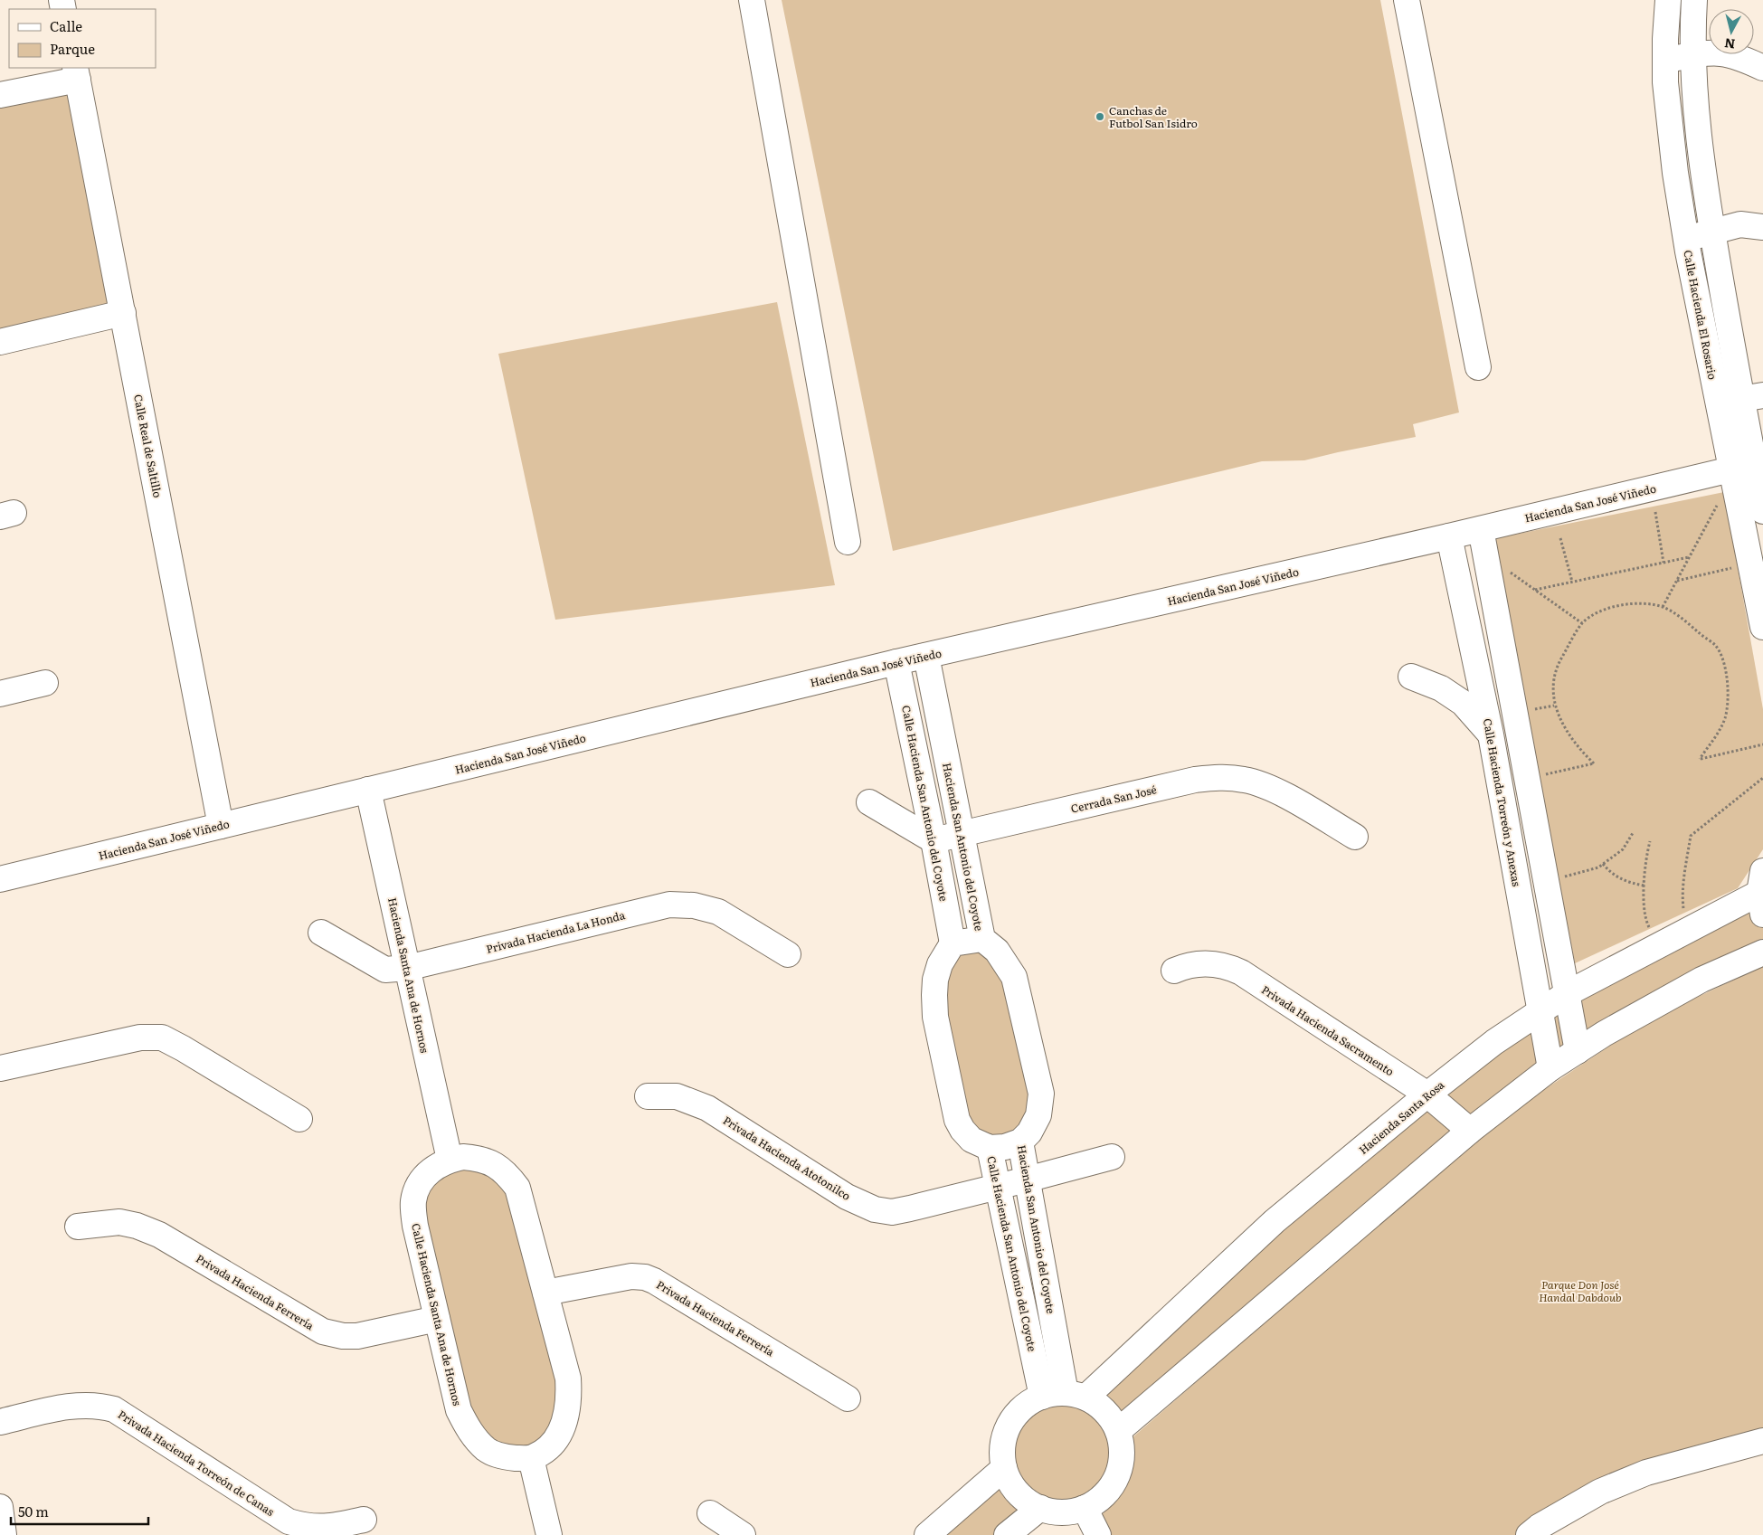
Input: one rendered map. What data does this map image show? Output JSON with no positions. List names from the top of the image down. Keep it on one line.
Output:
{"streets":{"street":["Calle Hacienda El Rosario","Calle Real de Saltillo","Hacienda San José Viñedo","Cerrada San José","Calle Hacienda Torreón y Anexas","Calle Hacienda San Antonio del Coyote","Hacienda San Antonio del Coyote","Privada Hacienda La Honda","Hacienda Santa Ana de Hornos","Privada Hacienda Sacramento","Hacienda Santa Rosa","Privada Hacienda Atotonilco","Privada Hacienda Ferrería","Calle Hacienda Santa Ana de Hornos","Privada Hacienda Torreón de Canas"]},"crossings":[["Calle Hacienda El Rosario","Hacienda San José Viñedo"],["Calle Real de Saltillo","Hacienda San José Viñedo"],["Hacienda San José Viñedo","Calle Hacienda Torreón y Anexas"],["Hacienda San José Viñedo","Calle Hacienda San Antonio del Coyote"],["Hacienda San José Viñedo","Hacienda San Antonio del Coyote"],["Hacienda San José Viñedo","Hacienda Santa Ana de Hornos"],["Cerrada San José","Calle Hacienda San Antonio del Coyote"],["Cerrada San José","Hacienda San Antonio del Coyote"],["Calle Hacienda Torreón y Anexas","Hacienda Santa Rosa"],["Calle Hacienda San Antonio del Coyote","Hacienda San Antonio del Coyote"],["Calle Hacienda San Antonio del Coyote","Hacienda Santa Rosa"],["Calle Hacienda San Antonio del Coyote","Privada Hacienda Atotonilco"],["Hacienda San Antonio del Coyote","Hacienda Santa Rosa"],["Hacienda San Antonio del Coyote","Privada Hacienda Atotonilco"],["Privada Hacienda La Honda","Hacienda Santa Ana de Hornos"],["Hacienda Santa Ana de Hornos","Calle Hacienda Santa Ana de Hornos"],["Privada Hacienda Sacramento","Hacienda Santa Rosa"],["Privada Hacienda Ferrería","Calle Hacienda Santa Ana de Hornos"]],"parks":["Parque Don José Handal Dabdoub"],"places":["Canchas de Futbol San Isidro"],"legend":["Calle","Parque"],"scale_bar":"50 m","north":"bottom"}
